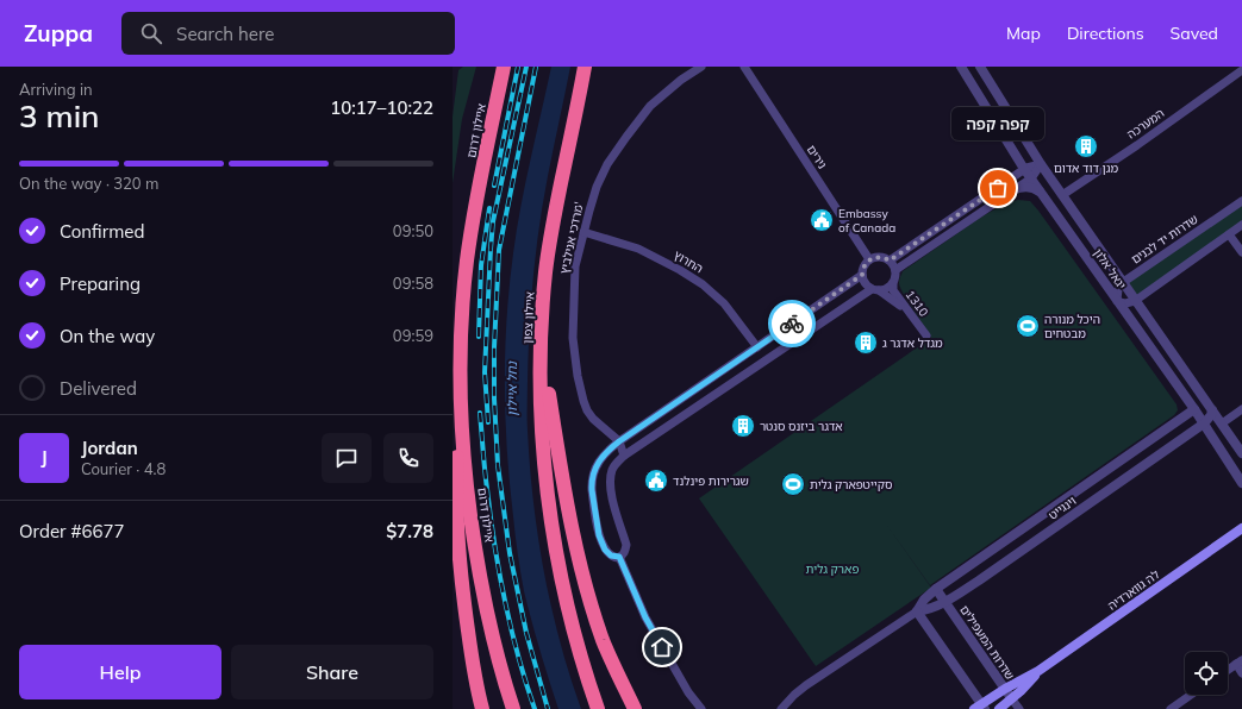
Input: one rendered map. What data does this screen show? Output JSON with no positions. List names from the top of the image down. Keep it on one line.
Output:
{"streets":{"highway":["איילון דרום","איילון צפון"],"main road":["לה גווארדיה"],"street":["המערכה","נירים","מרדכי אנילביץ'","שדרות יד לבנים","החרוץ","יגאל אלון","1310","וינגייט","שדרות המעפילים"]},"crossings":[["המערכה","יגאל אלון"],["נירים","1310"],["מרדכי אנילביץ'","החרוץ"],["שדרות יד לבנים","יגאל אלון"],["יגאל אלון","וינגייט"],["וינגייט","שדרות המעפילים"],["לה גווארדיה","שדרות המעפילים"]],"water":["נחל איילון"],"parks":["פארק גלית"],"places":{"building":["מגן דוד אדום","מגדל אדגר ג","אדגר ביזנס סנטר"],"other":["קפה קפה"],"public building":["Embassy of Canada","שגרירות פינלנד"],"sports":["היכל מנורה מבטחים","סקייטפארק גלית"]},"page":{"header":"Zuppa","search":"Search here","nav":["Map","Directions","Saved"],"heading":["3 min","Arriving in","10:17–10:22"],"panel":["Jordan","Courier · 4.8","Order #6677","$7.78"],"bubble":"קפה קפה","bar":"On the way · 320 m","list":[["Confirmed","09:50"],["Preparing","09:58"],["On the way","09:59"],"Delivered"],"round":"J","buttons":["Help","Share"]}}
